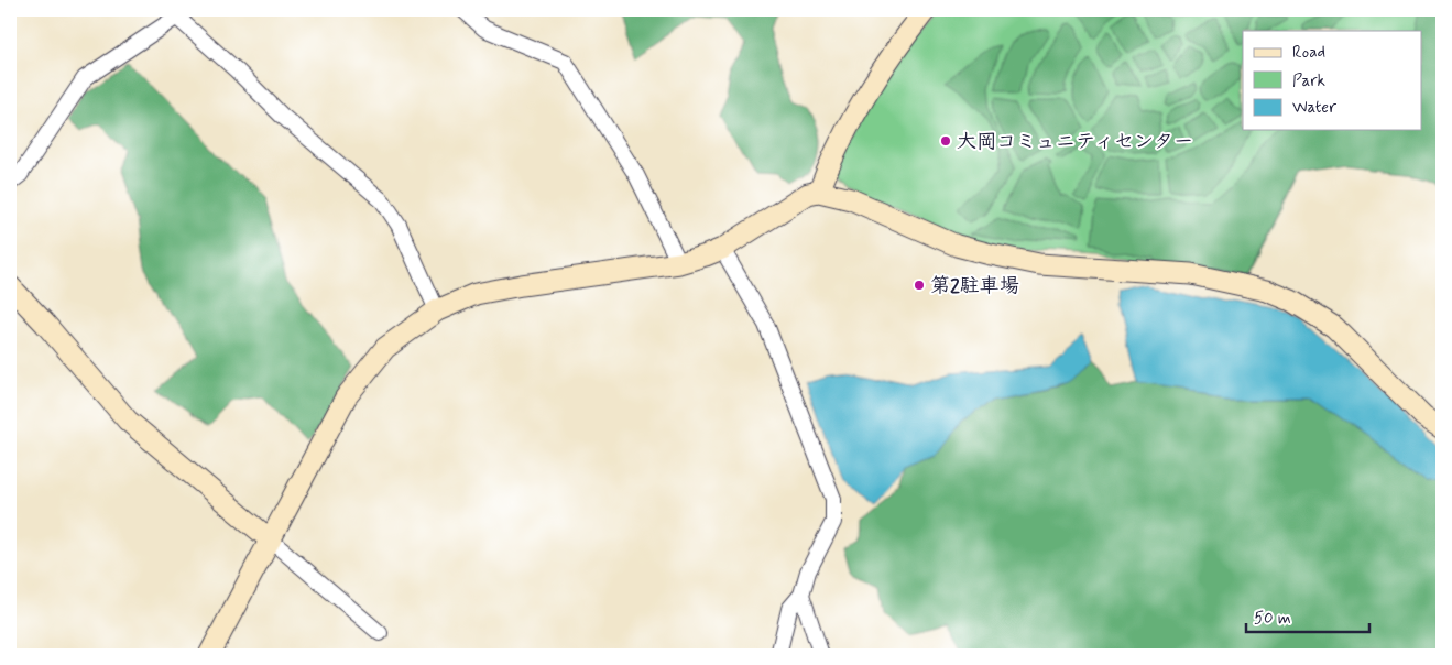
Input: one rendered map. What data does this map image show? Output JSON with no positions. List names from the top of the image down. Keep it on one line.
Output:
{"places":["大岡コミュニティセンター","第2駐車場"],"legend":["Road","Park","Water"],"scale_bar":"50 m"}
